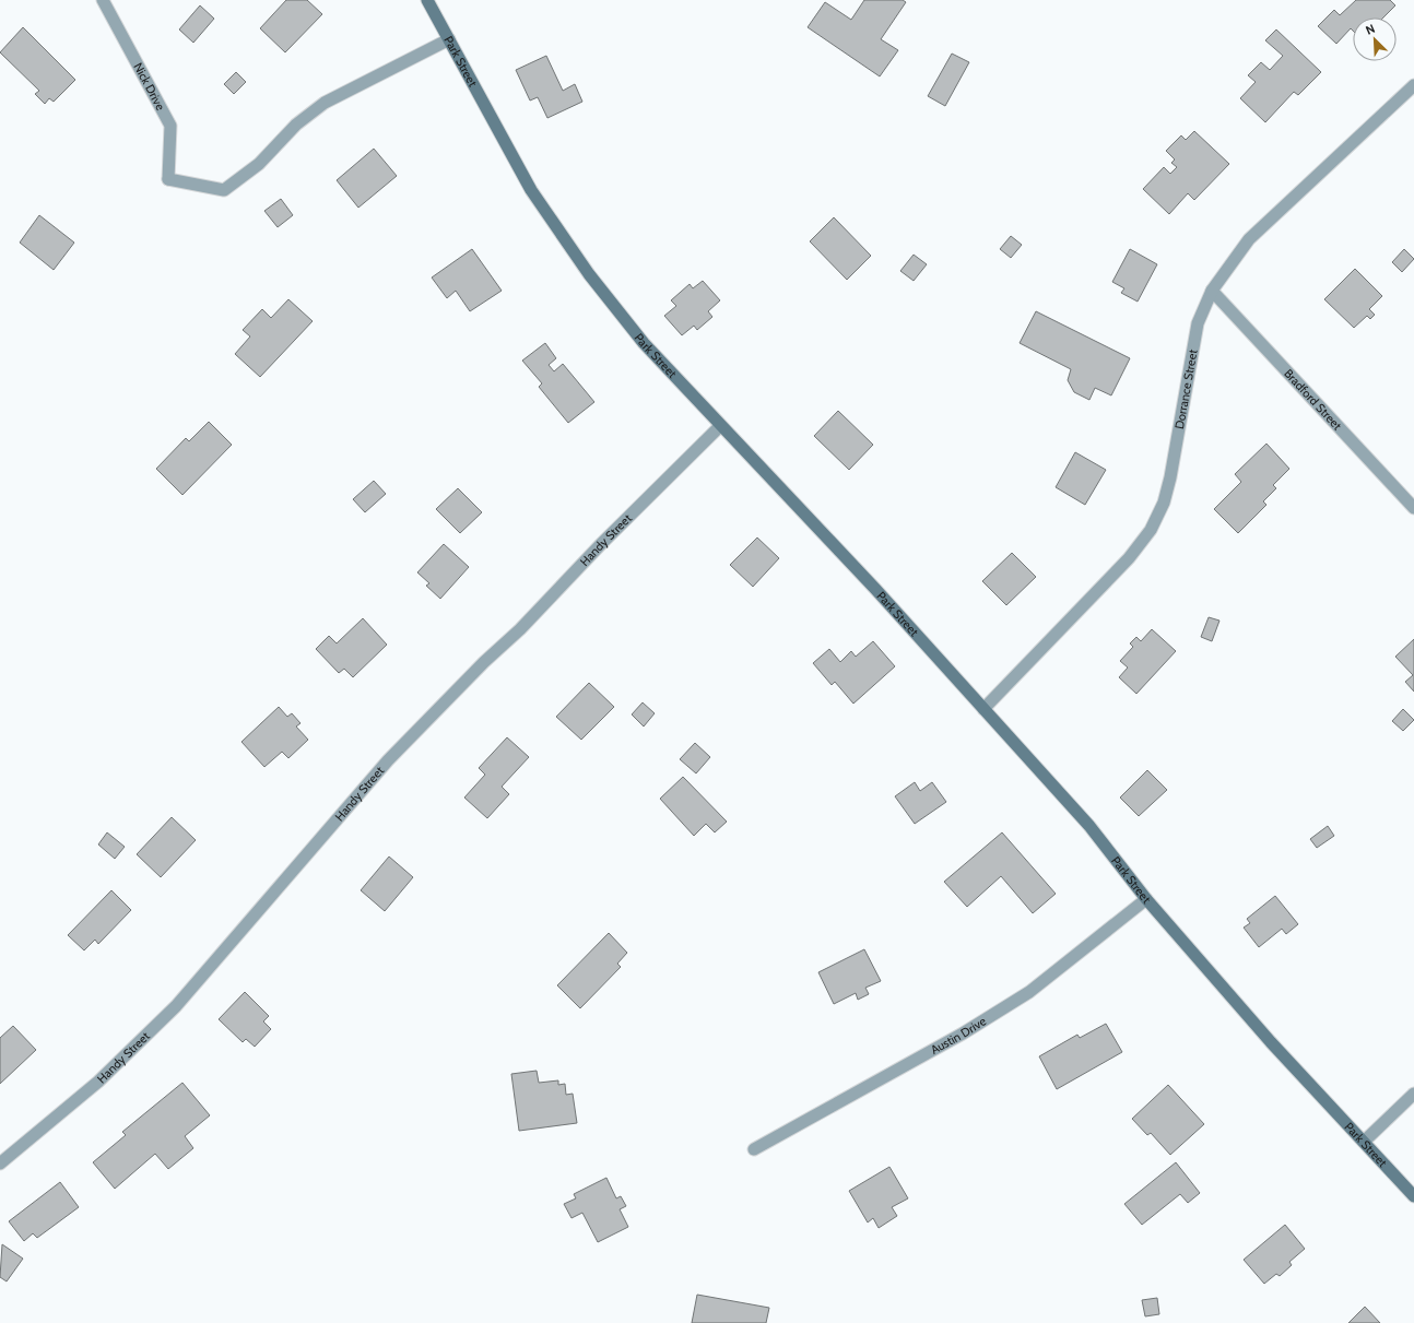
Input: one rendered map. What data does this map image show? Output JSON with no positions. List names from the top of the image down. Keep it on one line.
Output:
{"streets":{"main road":["Park Street"],"street":["Nick Drive","Dorrance Street","Bradford Street","Handy Street","Austin Drive"]},"crossings":[["Park Street","Nick Drive"],["Park Street","Dorrance Street"],["Park Street","Handy Street"],["Park Street","Austin Drive"],["Dorrance Street","Bradford Street"]],"north":"top left"}
